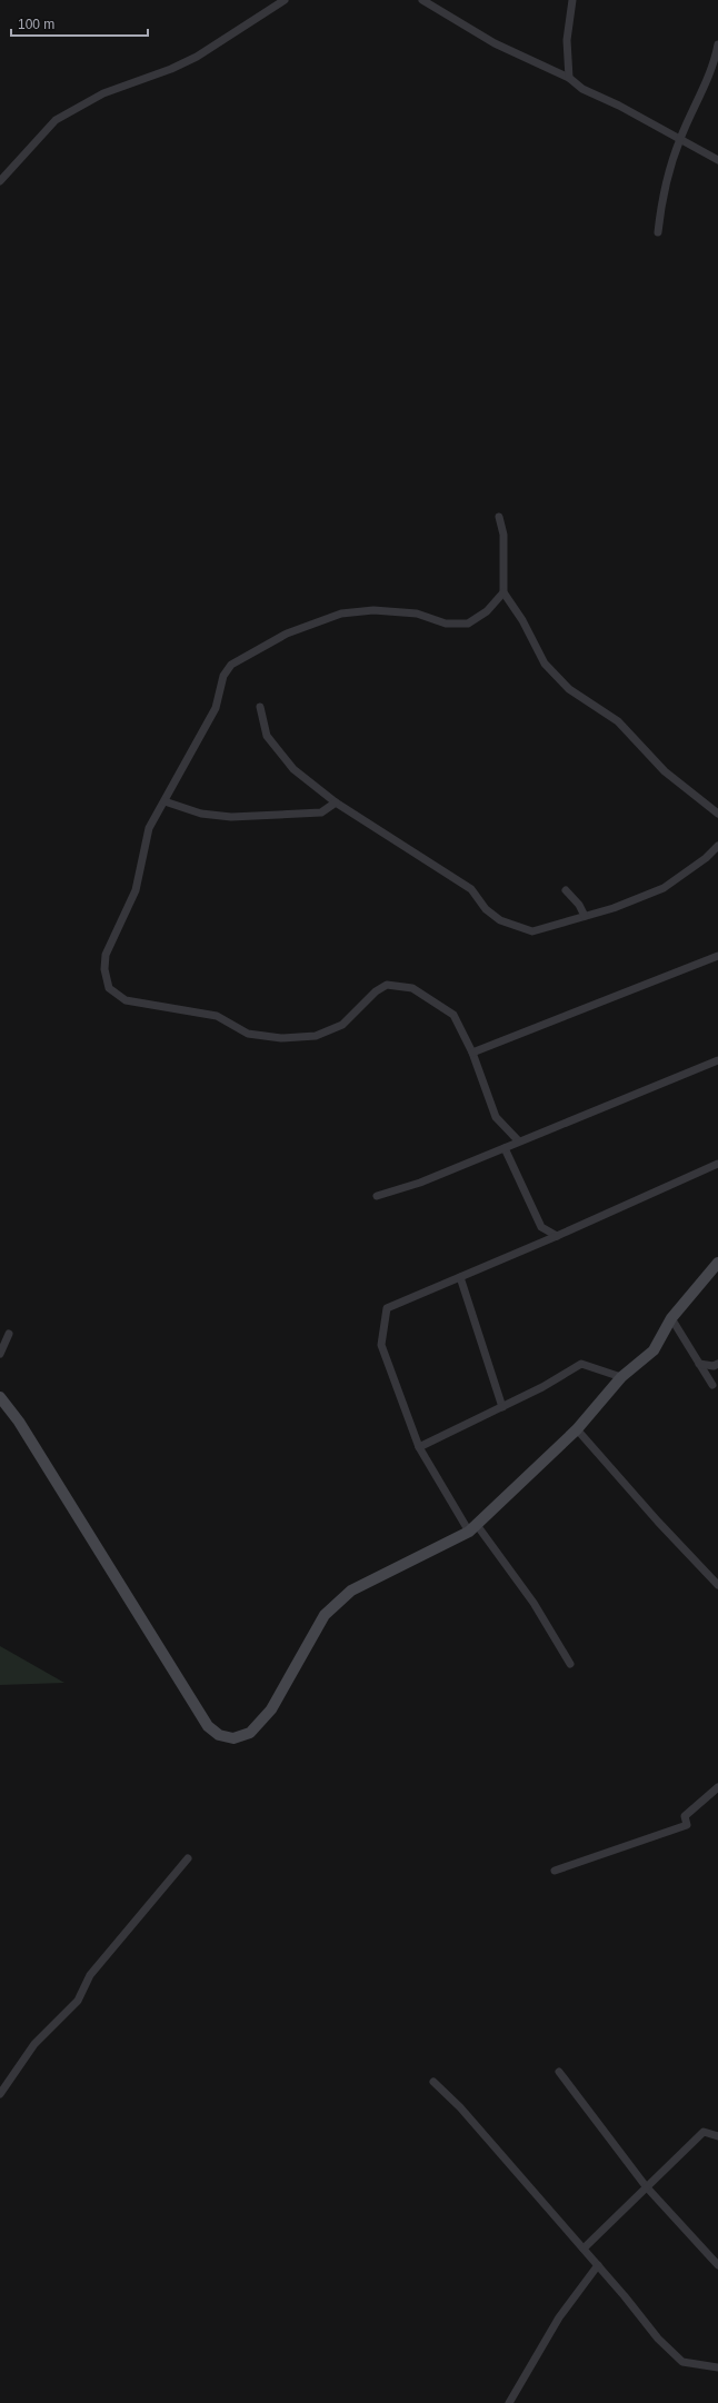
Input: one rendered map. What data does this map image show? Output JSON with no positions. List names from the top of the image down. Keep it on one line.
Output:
{"scale_bar":"100 m"}
